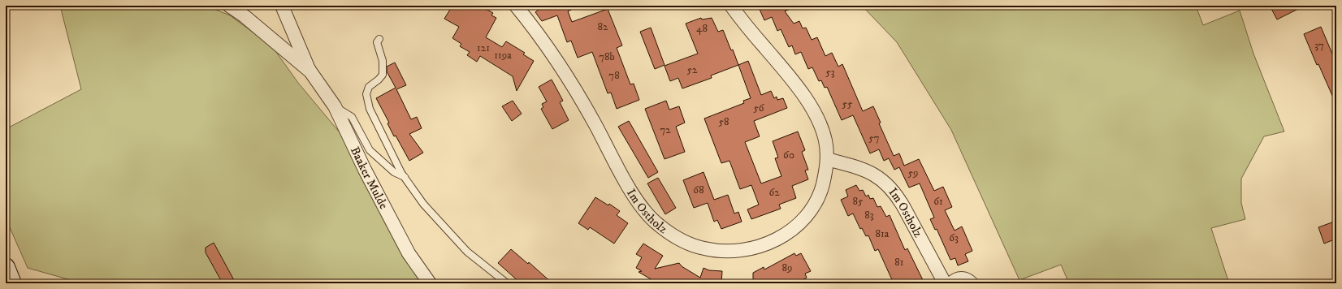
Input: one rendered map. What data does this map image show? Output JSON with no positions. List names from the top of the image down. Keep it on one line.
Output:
{"streets":{"street":["Baaker Mulde","Im Ostholz"]},"house_numbers":["82","48","37","121","119a","78b","52","53","78","55","56","58","72","57","60","59","68","62","85","61","83","81a","63","81","89"]}
